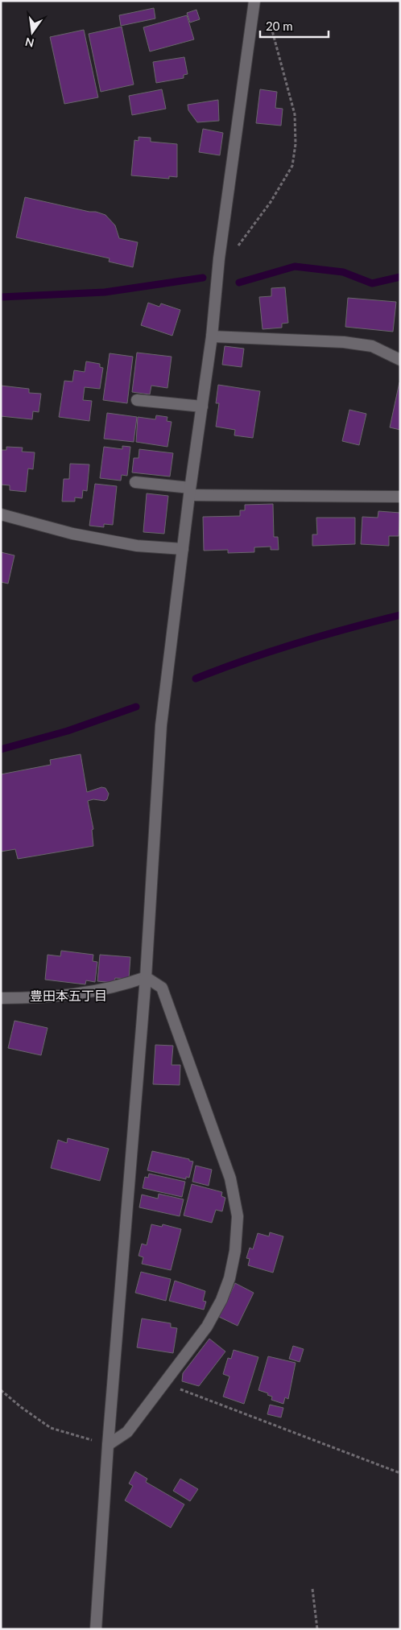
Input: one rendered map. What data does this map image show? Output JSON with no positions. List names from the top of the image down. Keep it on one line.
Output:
{"districts":["豊田本五丁目"],"scale_bar":"20 m","north":"bottom"}
